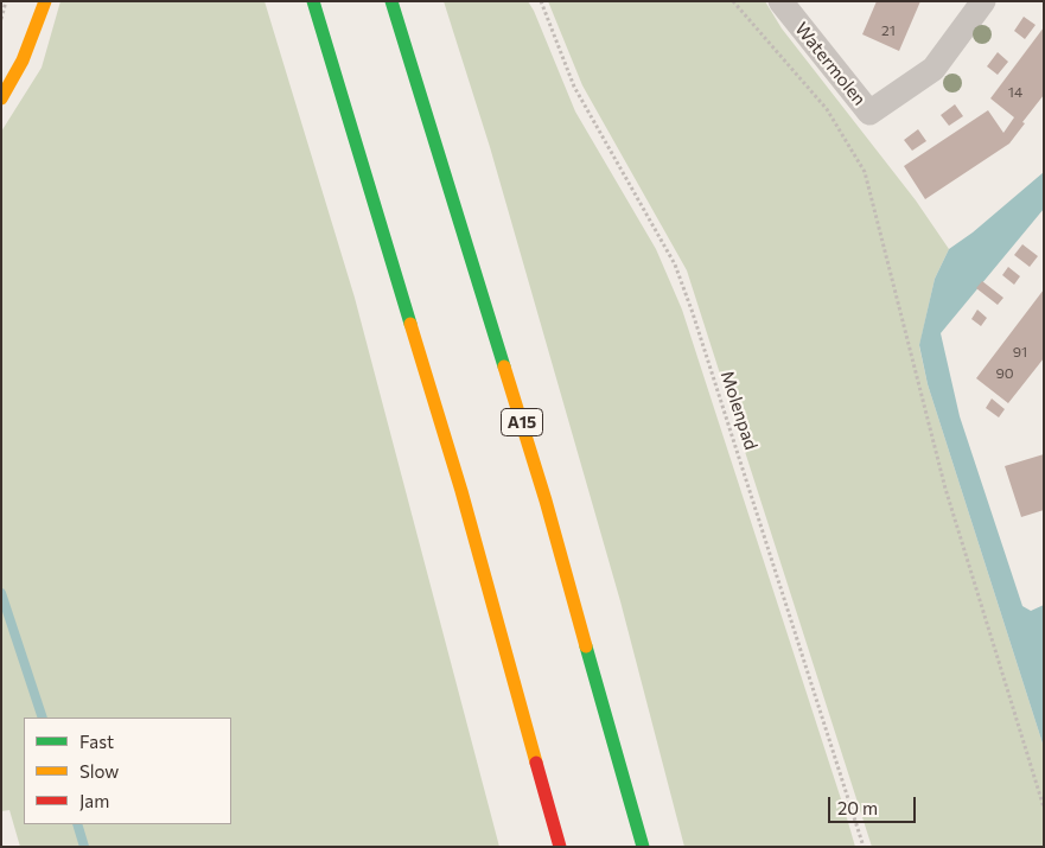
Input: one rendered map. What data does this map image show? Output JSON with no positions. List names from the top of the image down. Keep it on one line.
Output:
{"streets":{"main road":["A15"],"street":["Watermolen"],"path":["Molenpad"]},"house_numbers":["21","14","91","90"],"legend":["Fast","Slow","Jam"],"scale_bar":"20 m"}
